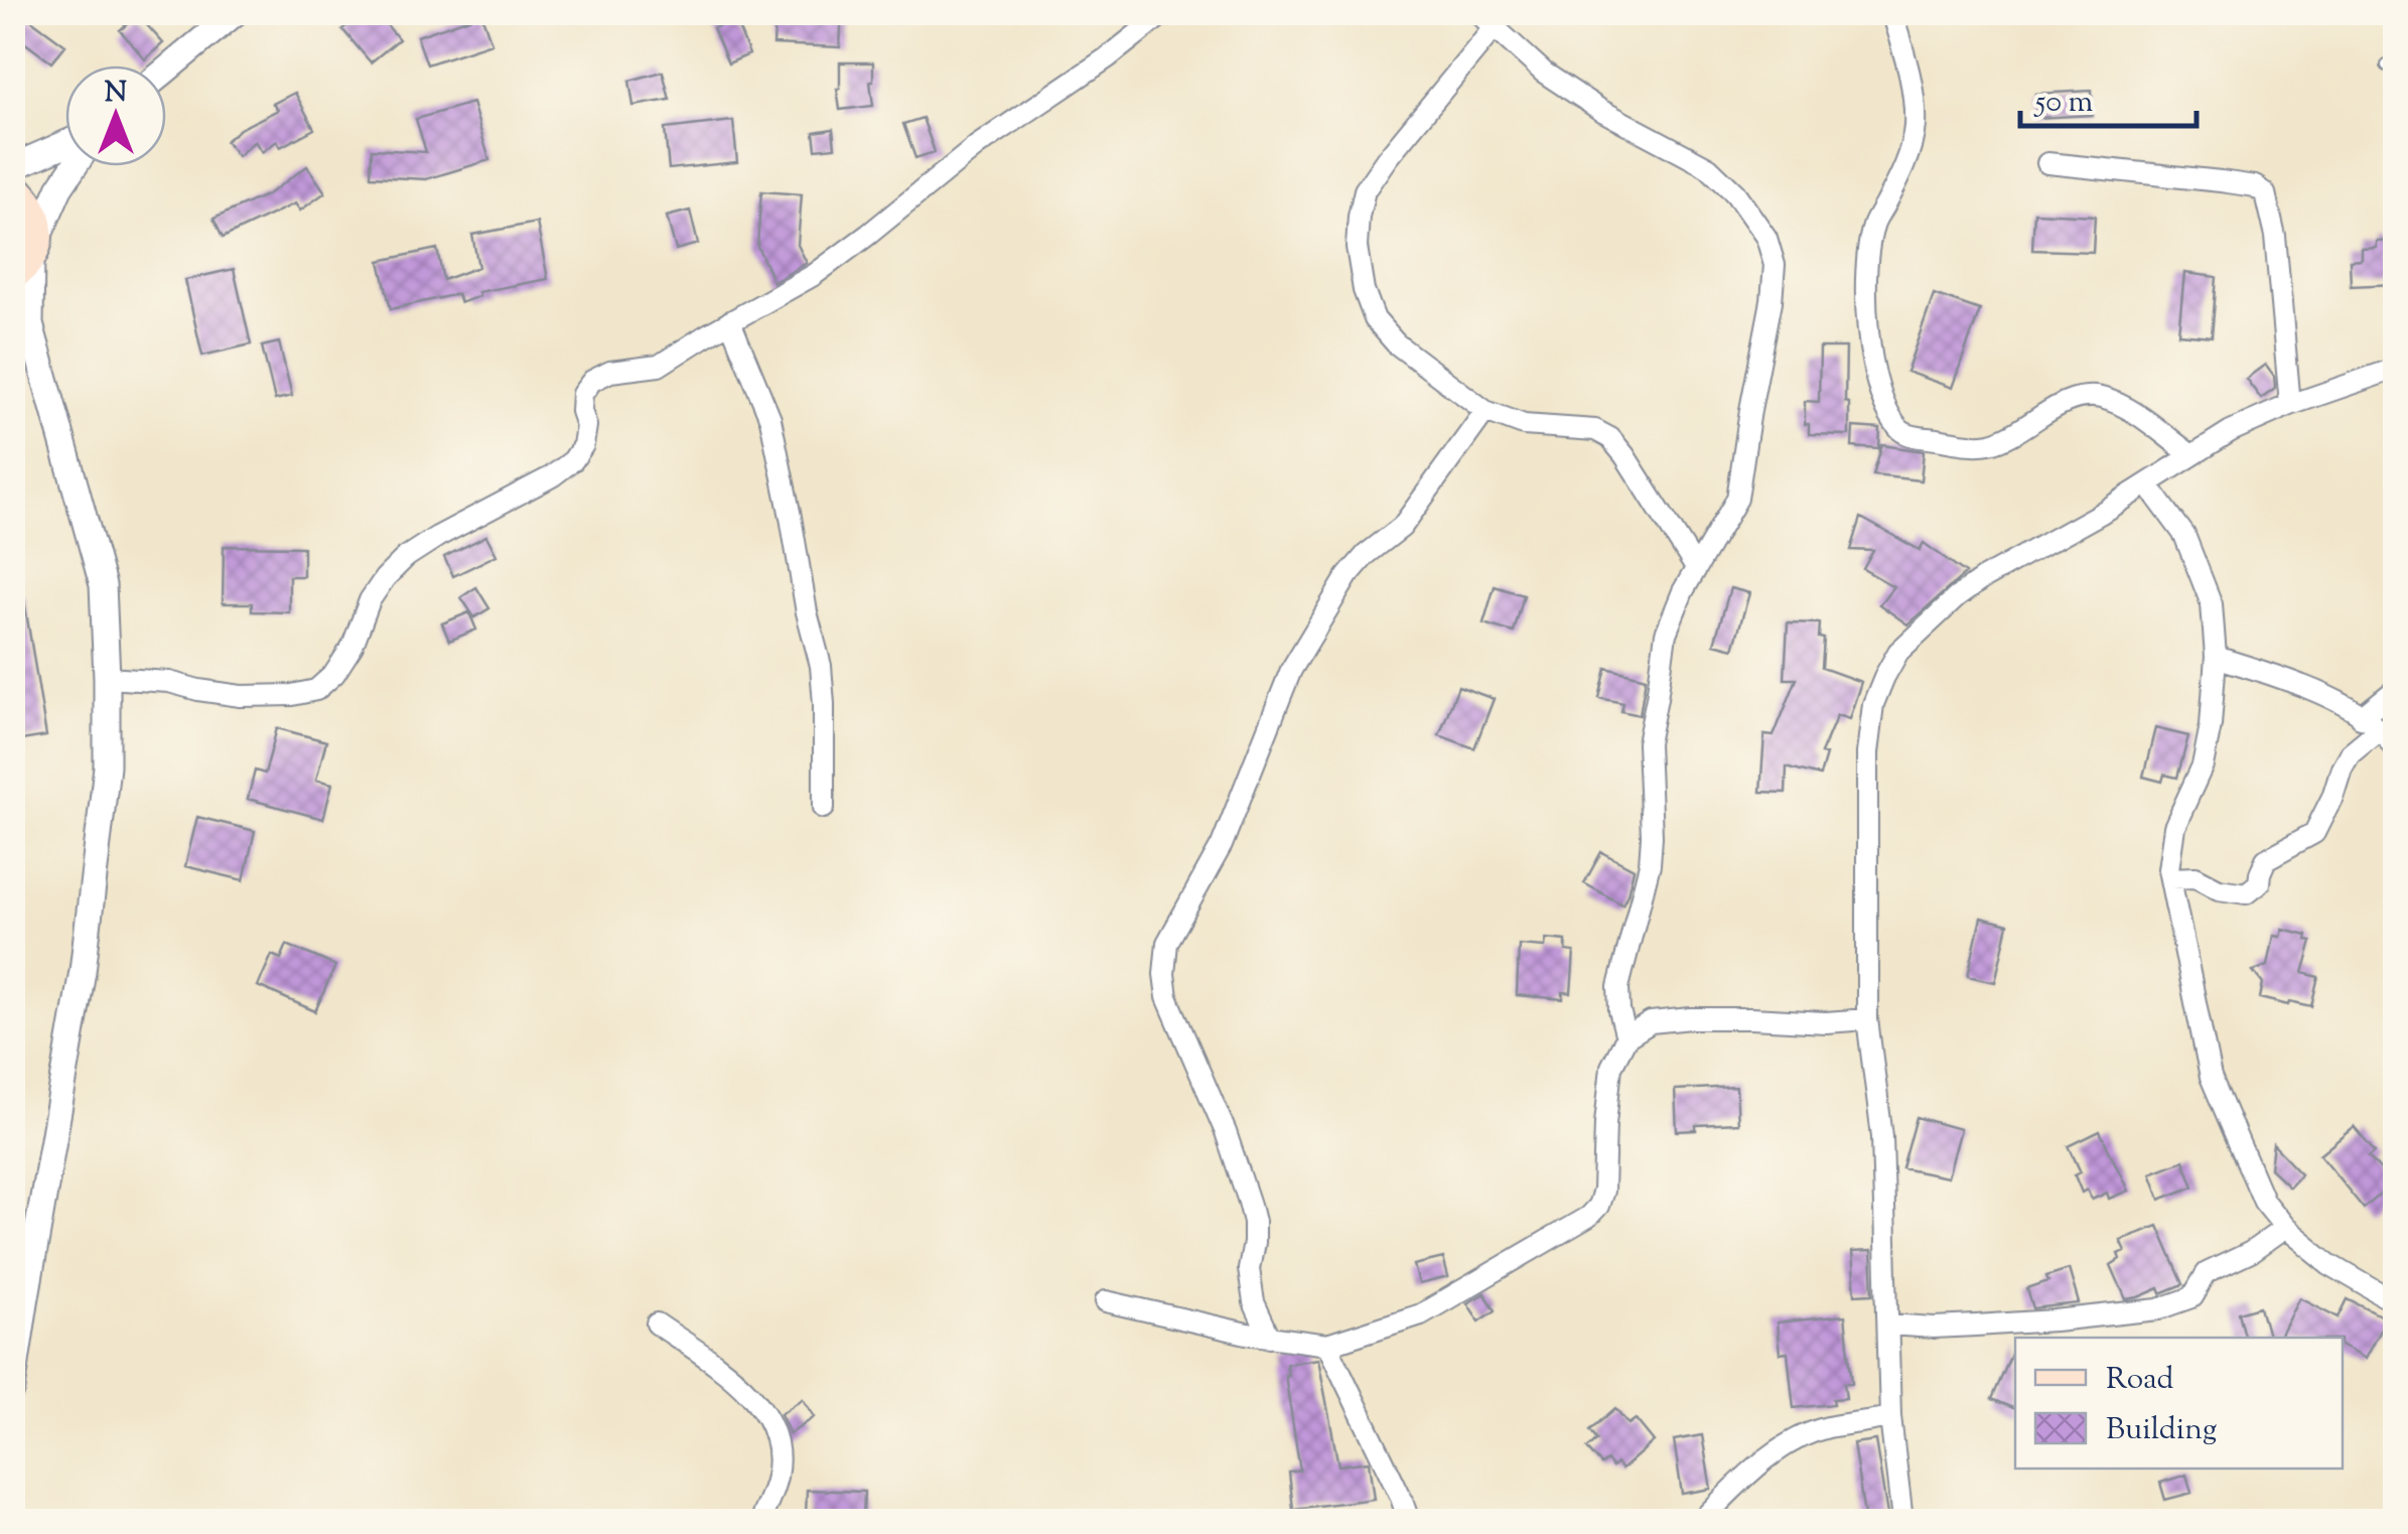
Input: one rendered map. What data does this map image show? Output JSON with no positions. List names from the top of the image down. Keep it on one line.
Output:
{"legend":["Road","Building"],"scale_bar":"50 m","north":"top"}
